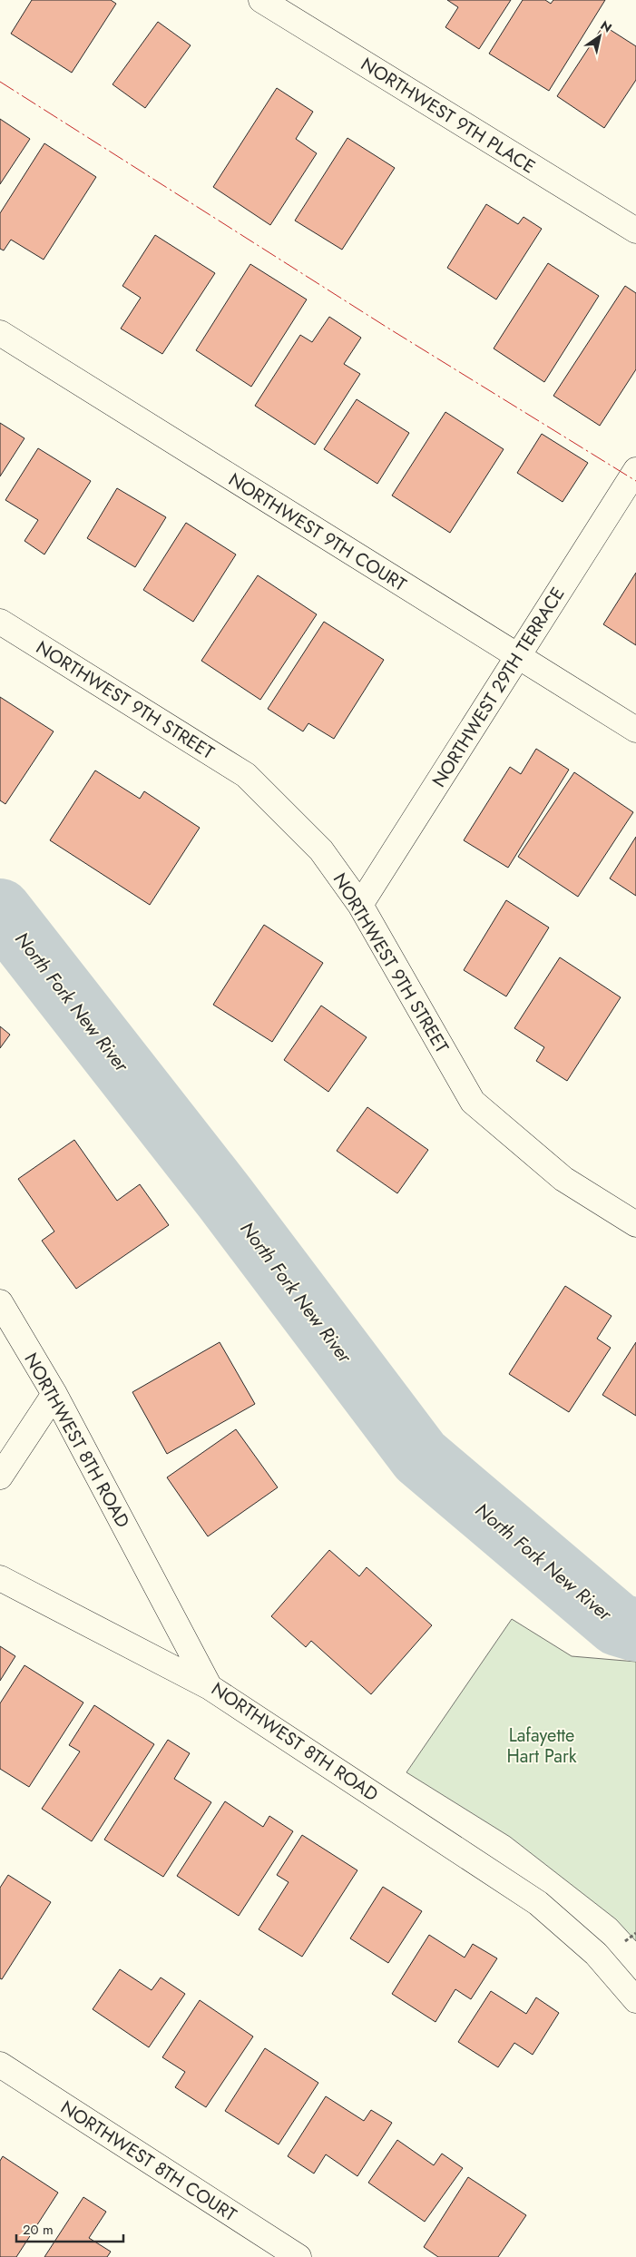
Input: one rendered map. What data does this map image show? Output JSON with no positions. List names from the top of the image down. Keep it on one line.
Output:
{"streets":{"street":["NORTHWEST 9TH PLACE","NORTHWEST 9TH COURT","NORTHWEST 29TH TERRACE","NORTHWEST 9TH STREET","NORTHWEST 8TH ROAD","NORTHWEST 8TH COURT"]},"crossings":[["NORTHWEST 9TH COURT","NORTHWEST 29TH TERRACE"],["NORTHWEST 29TH TERRACE","NORTHWEST 9TH STREET"]],"water":["North Fork New River"],"parks":["Lafayette Hart Park"],"scale_bar":"20 m","north":"top right"}
